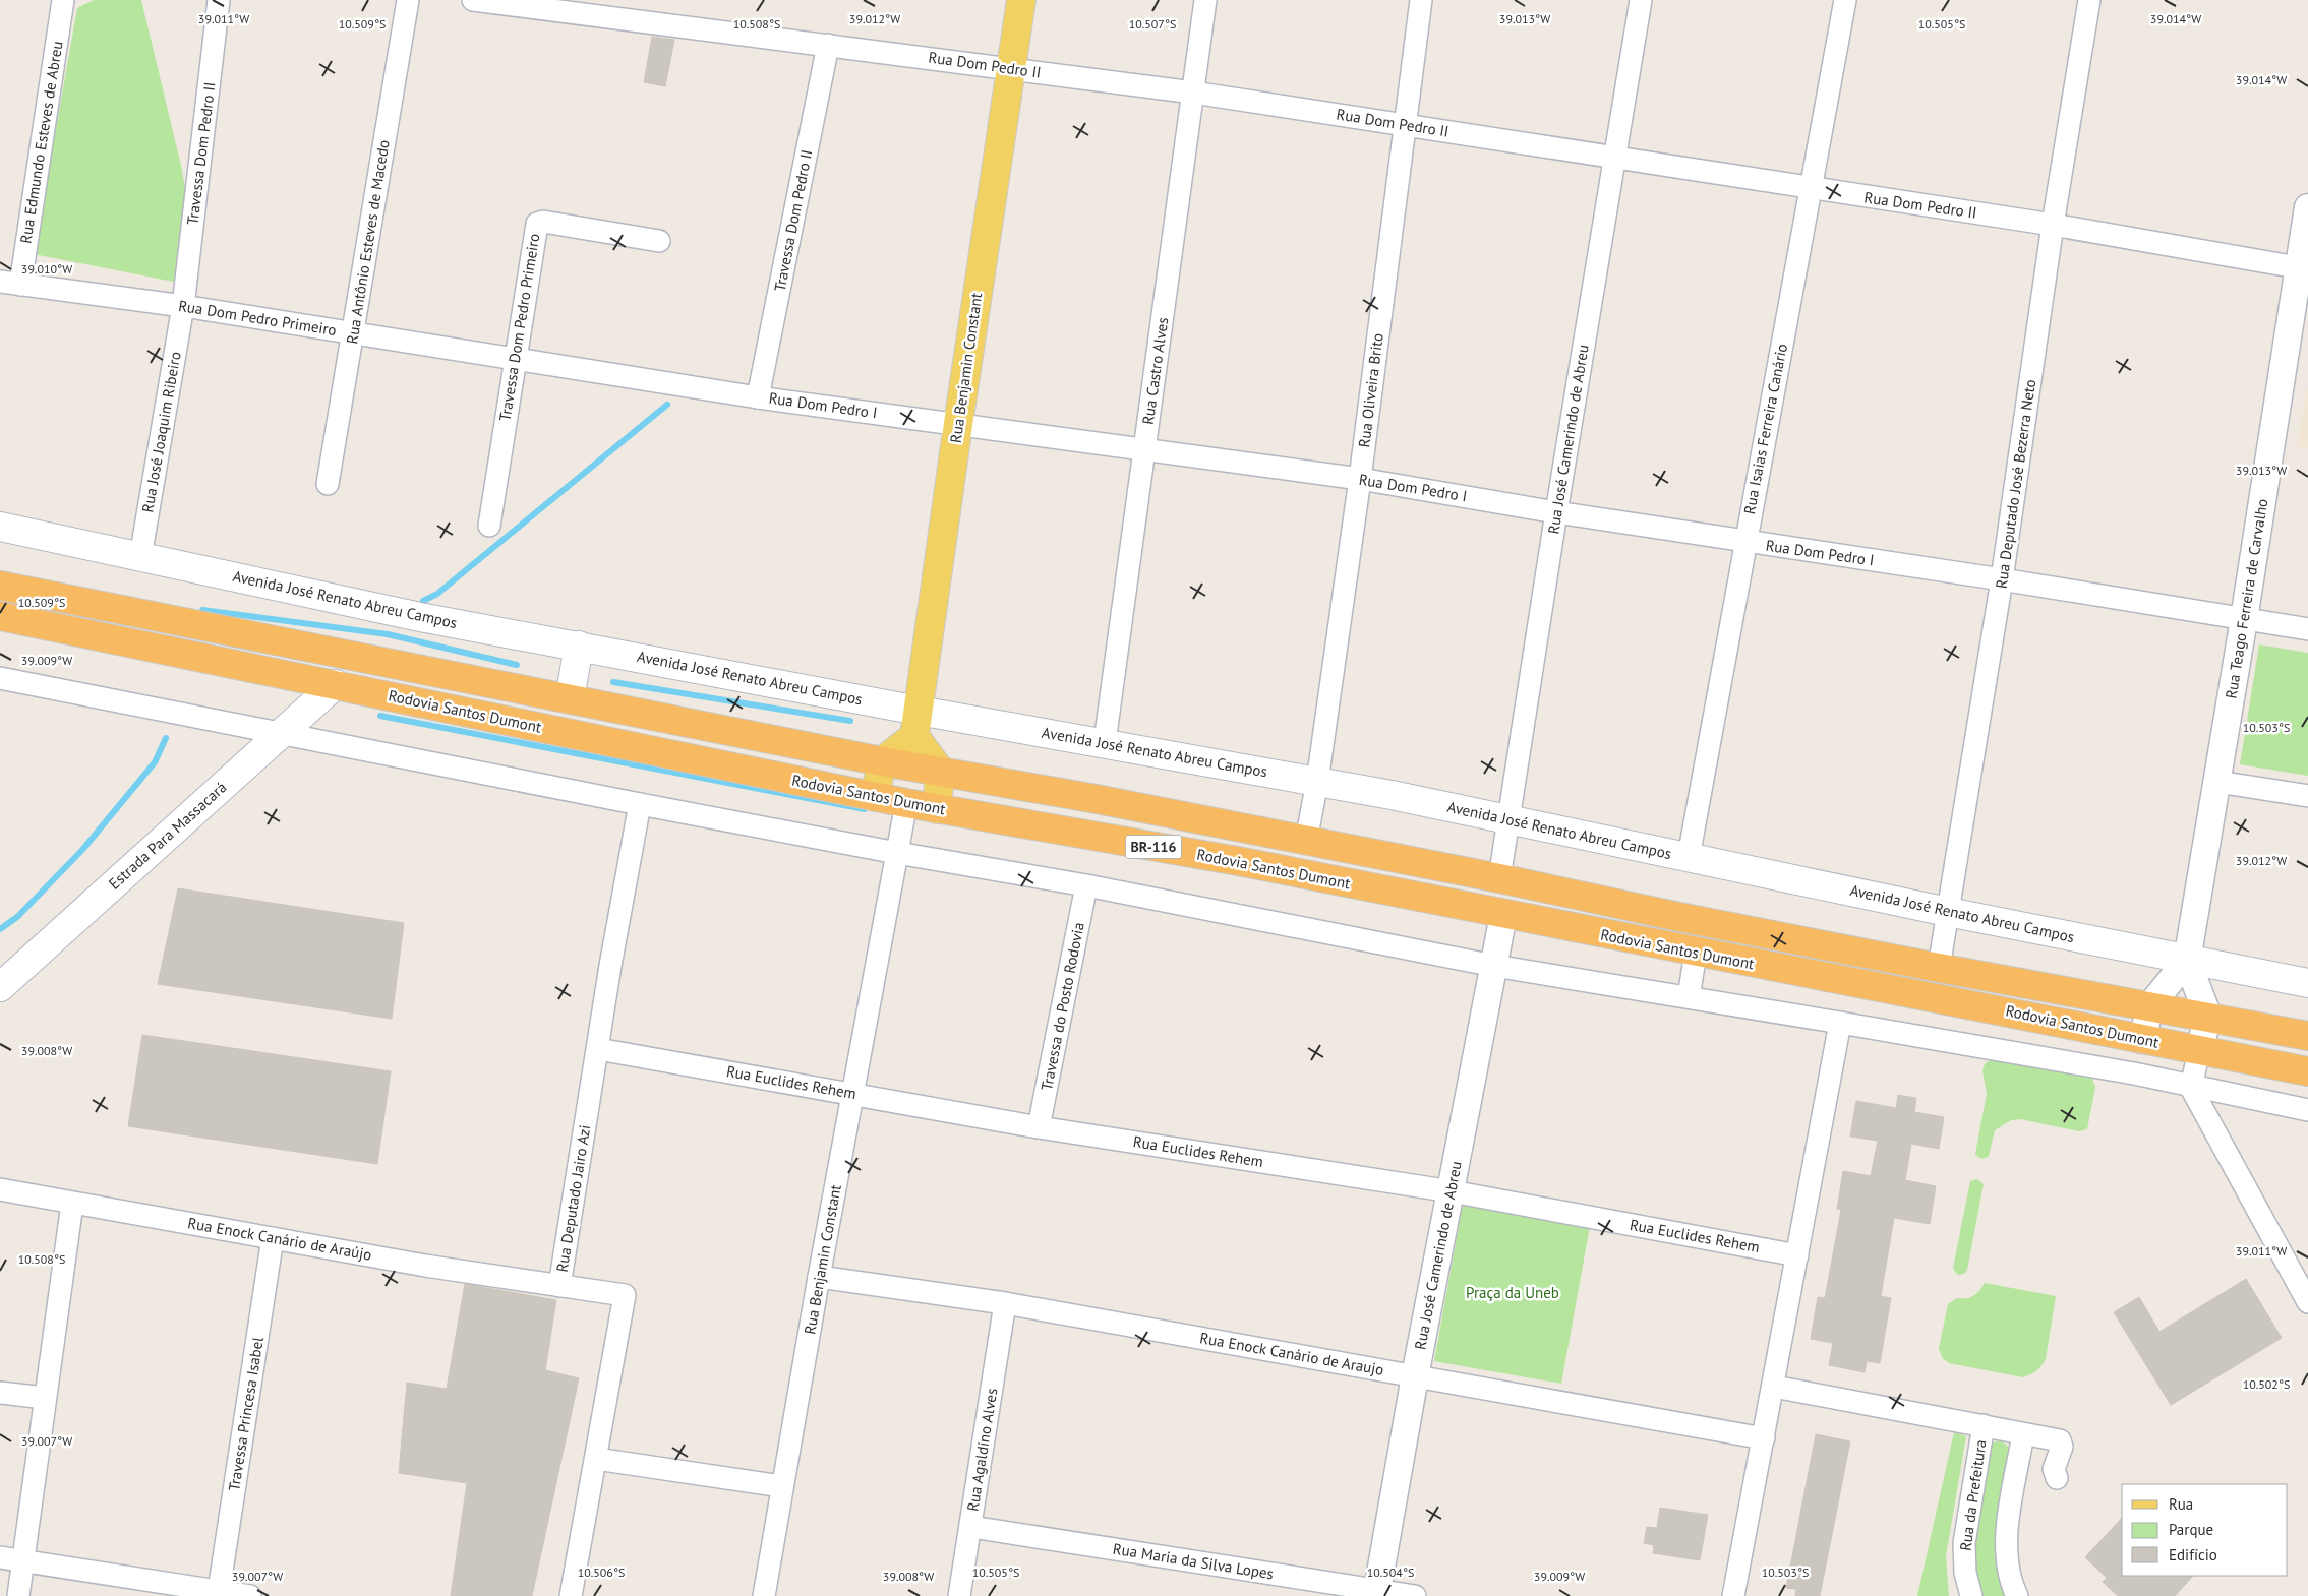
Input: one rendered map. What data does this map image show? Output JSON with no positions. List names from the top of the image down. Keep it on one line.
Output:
{"streets":{"highway":["Rodovia Santos Dumont","BR-116"],"main road":["Rua Benjamin Constant","Avenida José Renato Abreu Campos","Estrada Para Massacará"],"street":["Rua Dom Pedro II","Rua Edmundo Esteves de Abreu","Travessa Dom Pedro II","Rua Antônio Esteves de Macedo","Rua Dom Pedro Primeiro","Travessa Dom Pedro Primeiro","Rua Castro Alves","Rua Oliveira Brito","Rua Dom Pedro I","Rua Isaias Ferreira Canário","Rua José Joaquim Ribeiro","Rua José Camerindo de Abreu","Rua Deputado José Bezerra Neto","Rua Teago Ferreira de Carvalho","Travessa do Posto Rodovia","Rua Euclides Rehem","Rua Deputado Jairo Azi","Rua Enock Canário de Araújo","Rua Enock Canário de Araujo","Travessa Princesa Isabel","Rua Agaldino Alves","Rua da Prefeitura","Rua Maria da Silva Lopes"]},"crossings":[["Rua Dom Pedro II","Travessa Dom Pedro II"],["Rua Dom Pedro II","Rua Benjamin Constant"],["Rua Dom Pedro II","Rua Castro Alves"],["Rua Dom Pedro II","Rua Oliveira Brito"],["Rua Dom Pedro II","Rua Isaias Ferreira Canário"],["Rua Dom Pedro II","Rua José Camerindo de Abreu"],["Rua Dom Pedro II","Rua Deputado José Bezerra Neto"],["Rua Dom Pedro II","Rua Teago Ferreira de Carvalho"],["Rua Edmundo Esteves de Abreu","Rua Dom Pedro Primeiro"],["Travessa Dom Pedro II","Rua Dom Pedro Primeiro"],["Travessa Dom Pedro II","Rua Dom Pedro I"],["Travessa Dom Pedro II","Rua José Joaquim Ribeiro"],["Rua Antônio Esteves de Macedo","Rua Dom Pedro Primeiro"],["Rua Dom Pedro Primeiro","Travessa Dom Pedro Primeiro"],["Rua Dom Pedro Primeiro","Rua Dom Pedro I"],["Rua Dom Pedro Primeiro","Rua José Joaquim Ribeiro"],["Travessa Dom Pedro Primeiro","Rua Dom Pedro I"],["Rua Benjamin Constant","Rua Dom Pedro I"],["Rua Benjamin Constant","Avenida José Renato Abreu Campos"],["Rua Benjamin Constant","Rodovia Santos Dumont"],["Rua Benjamin Constant","Rua Euclides Rehem"],["Rua Benjamin Constant","Rua Enock Canário de Araujo"],["Rua Castro Alves","Rua Dom Pedro I"],["Rua Castro Alves","Avenida José Renato Abreu Campos"],["Rua Oliveira Brito","Rua Dom Pedro I"],["Rua Oliveira Brito","Avenida José Renato Abreu Campos"],["Rua Oliveira Brito","Rodovia Santos Dumont"],["Rua Dom Pedro I","Rua Isaias Ferreira Canário"],["Rua Dom Pedro I","Rua José Camerindo de Abreu"],["Rua Dom Pedro I","Rua Deputado José Bezerra Neto"],["Rua Dom Pedro I","Rua Teago Ferreira de Carvalho"],["Rua Isaias Ferreira Canário","Avenida José Renato Abreu Campos"],["Rua José Joaquim Ribeiro","Avenida José Renato Abreu Campos"],["Rua José Camerindo de Abreu","Avenida José Renato Abreu Campos"],["Rua José Camerindo de Abreu","Rodovia Santos Dumont"],["Rua José Camerindo de Abreu","Rua Euclides Rehem"],["Rua José Camerindo de Abreu","Rua Enock Canário de Araujo"],["Rua José Camerindo de Abreu","Rua Maria da Silva Lopes"],["Rua Deputado José Bezerra Neto","Avenida José Renato Abreu Campos"],["Rua Deputado José Bezerra Neto","Rodovia Santos Dumont"],["Rua Teago Ferreira de Carvalho","Avenida José Renato Abreu Campos"],["Rodovia Santos Dumont","Estrada Para Massacará"],["Travessa do Posto Rodovia","Rua Euclides Rehem"],["Rua Euclides Rehem","Rua Deputado Jairo Azi"],["Rua Deputado Jairo Azi","Rua Enock Canário de Araújo"],["Rua Enock Canário de Araújo","Travessa Princesa Isabel"],["Rua Enock Canário de Araujo","Rua Agaldino Alves"],["Rua Agaldino Alves","Rua Maria da Silva Lopes"]],"parks":["Praça da Uneb"],"legend":["Rua","Parque","Edifício"],"coordinates":["39.014°W","39.011°W","39.012°W","39.013°W","10.508°S","10.507°S","10.505°S","10.509°S","39.010°W","39.009°W","10.503°S","39.008°W","10.502°S","39.007°W","10.506°S","10.504°S"]}
